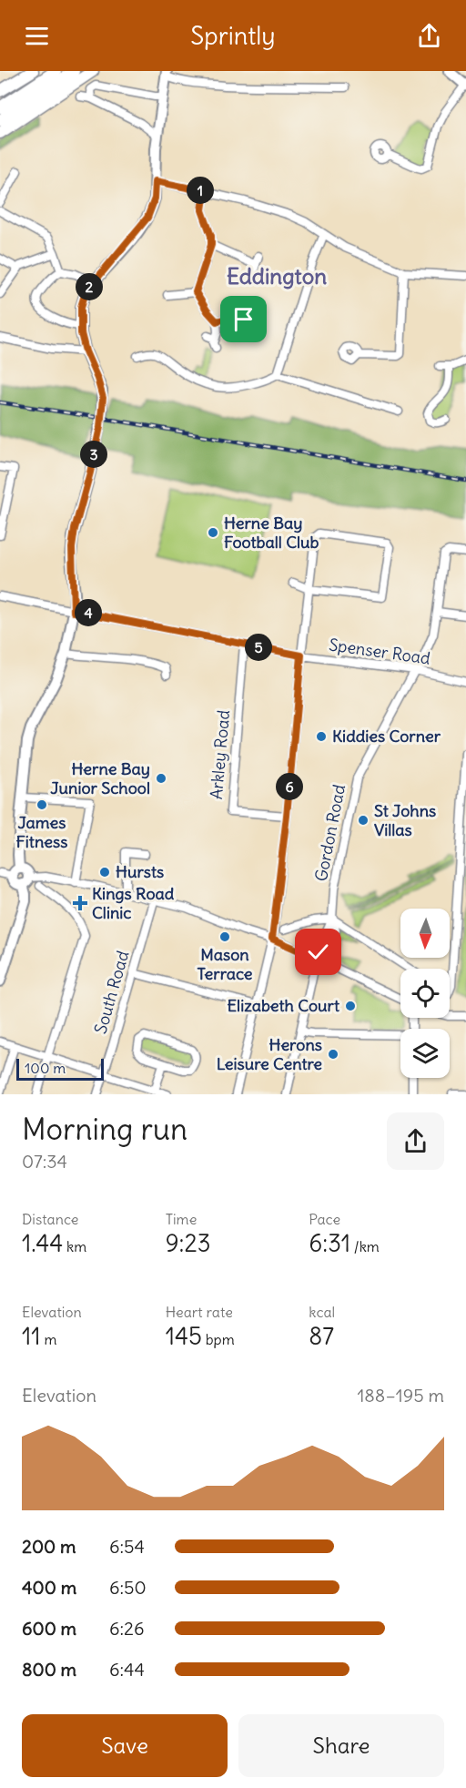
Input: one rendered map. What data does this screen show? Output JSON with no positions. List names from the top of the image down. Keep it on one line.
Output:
{"streets":{"street":["Spenser Road","Arkley Road","Gordon Road","South Road"]},"crossings":[["Spenser Road","Arkley Road"],["Spenser Road","Gordon Road"]],"districts":["Eddington"],"places":{"other":["Herne Bay Football Club","Kiddies Corner","Herne Bay Junior School","James Fitness","St Johns Villas","Hursts","Mason Terrace","Elizabeth Court","Herons Leisure Centre"],"health":["Kings Road Clinic"]},"scale_bar":"100 m","north":"bottom","page":{"header":"Sprintly","pins":["1","2","3","4","5","6"],"scale":"100 m","heading":["Morning run","07:34"],"stats":[["Distance","1.44 km"],["Time","9:23"],["Pace","6:31 /km"],["Elevation","11 m"],["Heart rate","145 bpm"],["kcal","87"]],"chart":["Elevation","188–195 m"],"list":[{"name":"200 m","note":"6:54"},{"name":"400 m","note":"6:50"},{"name":"600 m","note":"6:26"},{"name":"800 m","note":"6:44"}],"buttons":["Save","Share"]}}
